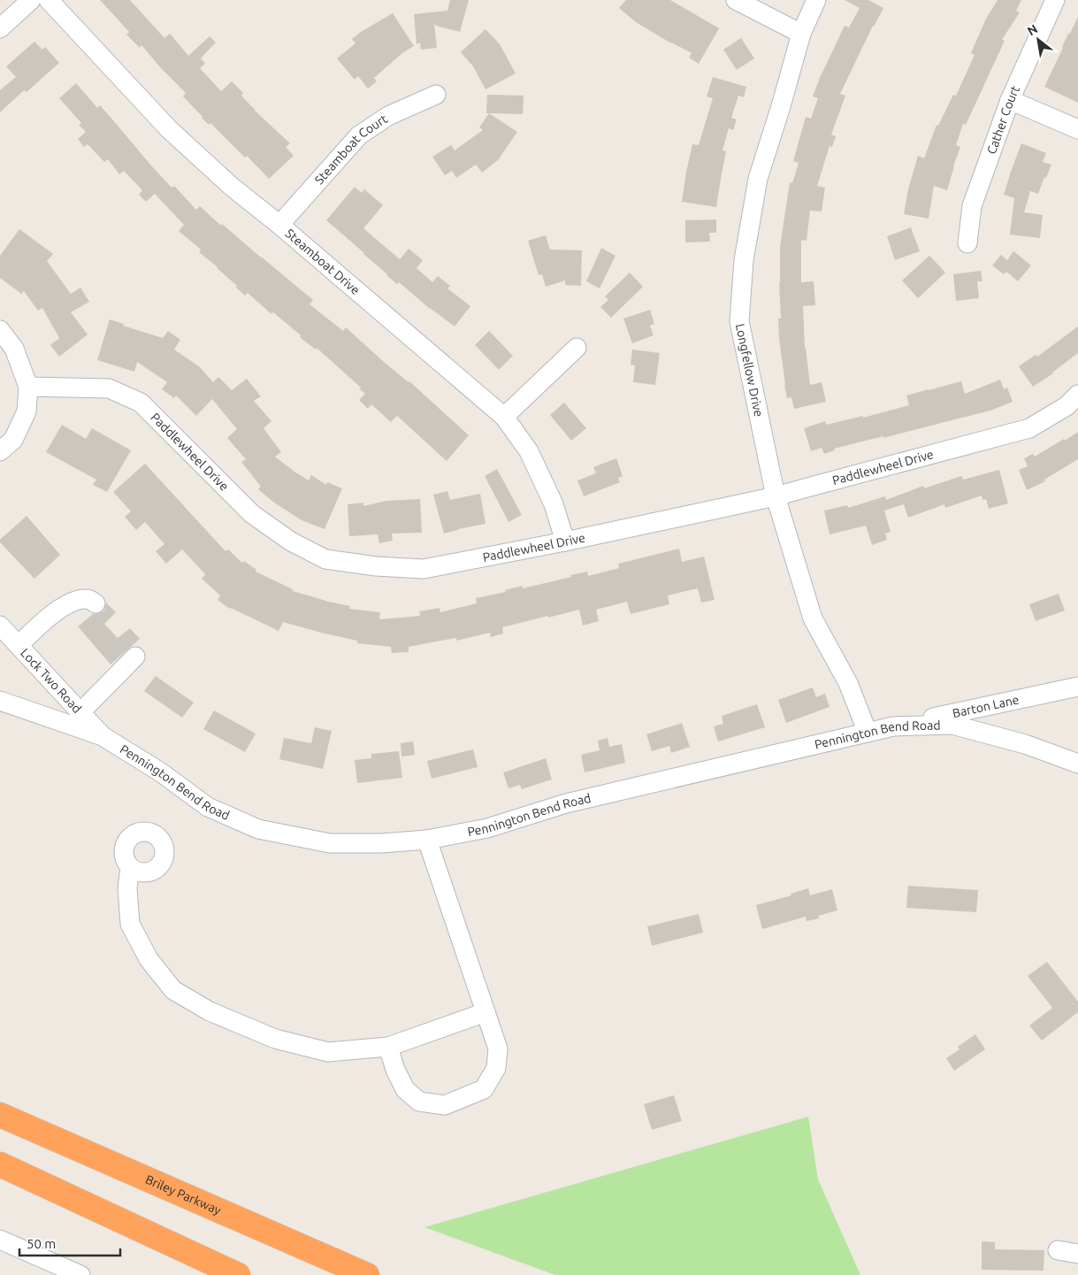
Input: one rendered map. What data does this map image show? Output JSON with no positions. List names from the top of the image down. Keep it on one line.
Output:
{"streets":{"highway":["Briley Parkway"],"street":["Cather Court","Steamboat Court","Steamboat Drive","Longfellow Drive","Paddlewheel Drive","Lock Two Road","Barton Lane","Pennington Bend Road"]},"crossings":[["Steamboat Court","Steamboat Drive"],["Steamboat Drive","Paddlewheel Drive"],["Longfellow Drive","Paddlewheel Drive"],["Longfellow Drive","Pennington Bend Road"],["Lock Two Road","Pennington Bend Road"],["Barton Lane","Pennington Bend Road"]],"scale_bar":"50 m","north":"top left"}
